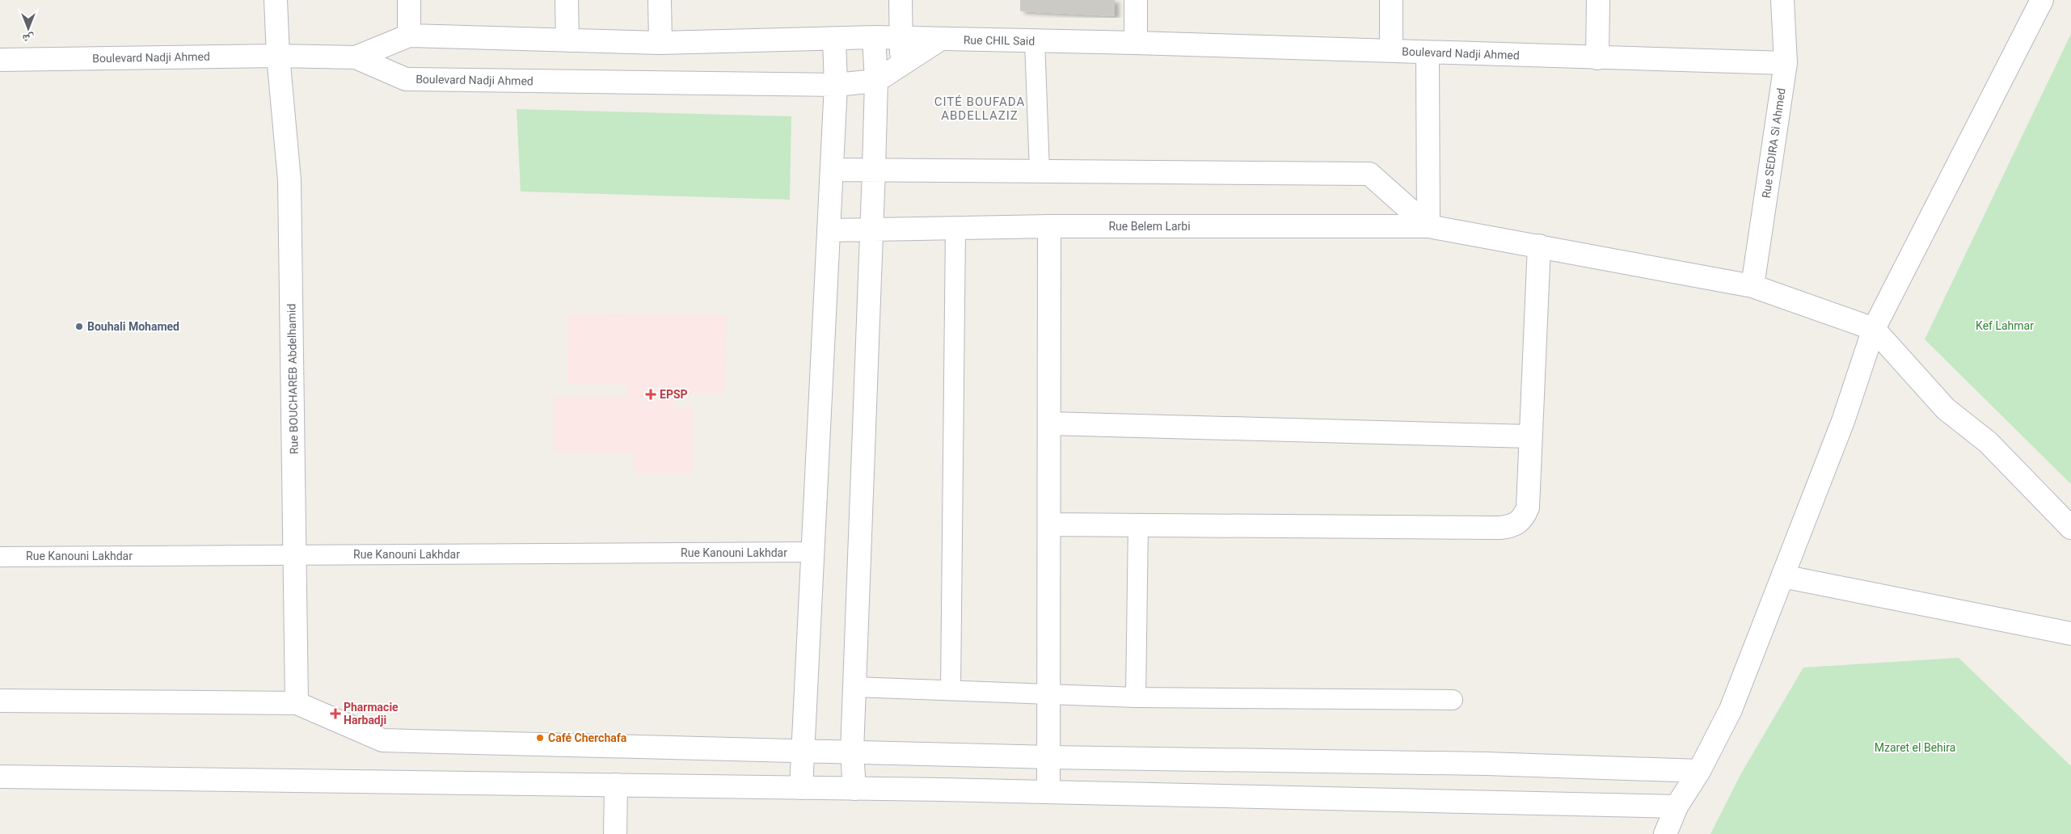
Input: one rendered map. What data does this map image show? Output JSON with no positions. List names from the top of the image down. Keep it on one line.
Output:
{"streets":{"street":["Rue CHIL Said","Boulevard Nadji Ahmed","Rue SEDIRA Si Ahmed","Rue Belem Larbi","Rue BOUCHAREB Abdelhamid"],"lane":["Rue Kanouni Lakhdar"]},"crossings":[["Rue CHIL Said","Boulevard Nadji Ahmed"],["Boulevard Nadji Ahmed","Rue SEDIRA Si Ahmed"],["Boulevard Nadji Ahmed","Rue BOUCHAREB Abdelhamid"],["Rue SEDIRA Si Ahmed","Rue Belem Larbi"],["Rue BOUCHAREB Abdelhamid","Rue Kanouni Lakhdar"]],"districts":["CITÉ BOUFADA ABDELLAZIZ"],"parks":["Kef Lahmar","Mzaret el Behira"],"places":{"other":["Bouhali Mohamed","Café Cherchafa"],"health":["EPSP","Pharmacie Harbadji"]},"north":"bottom"}
